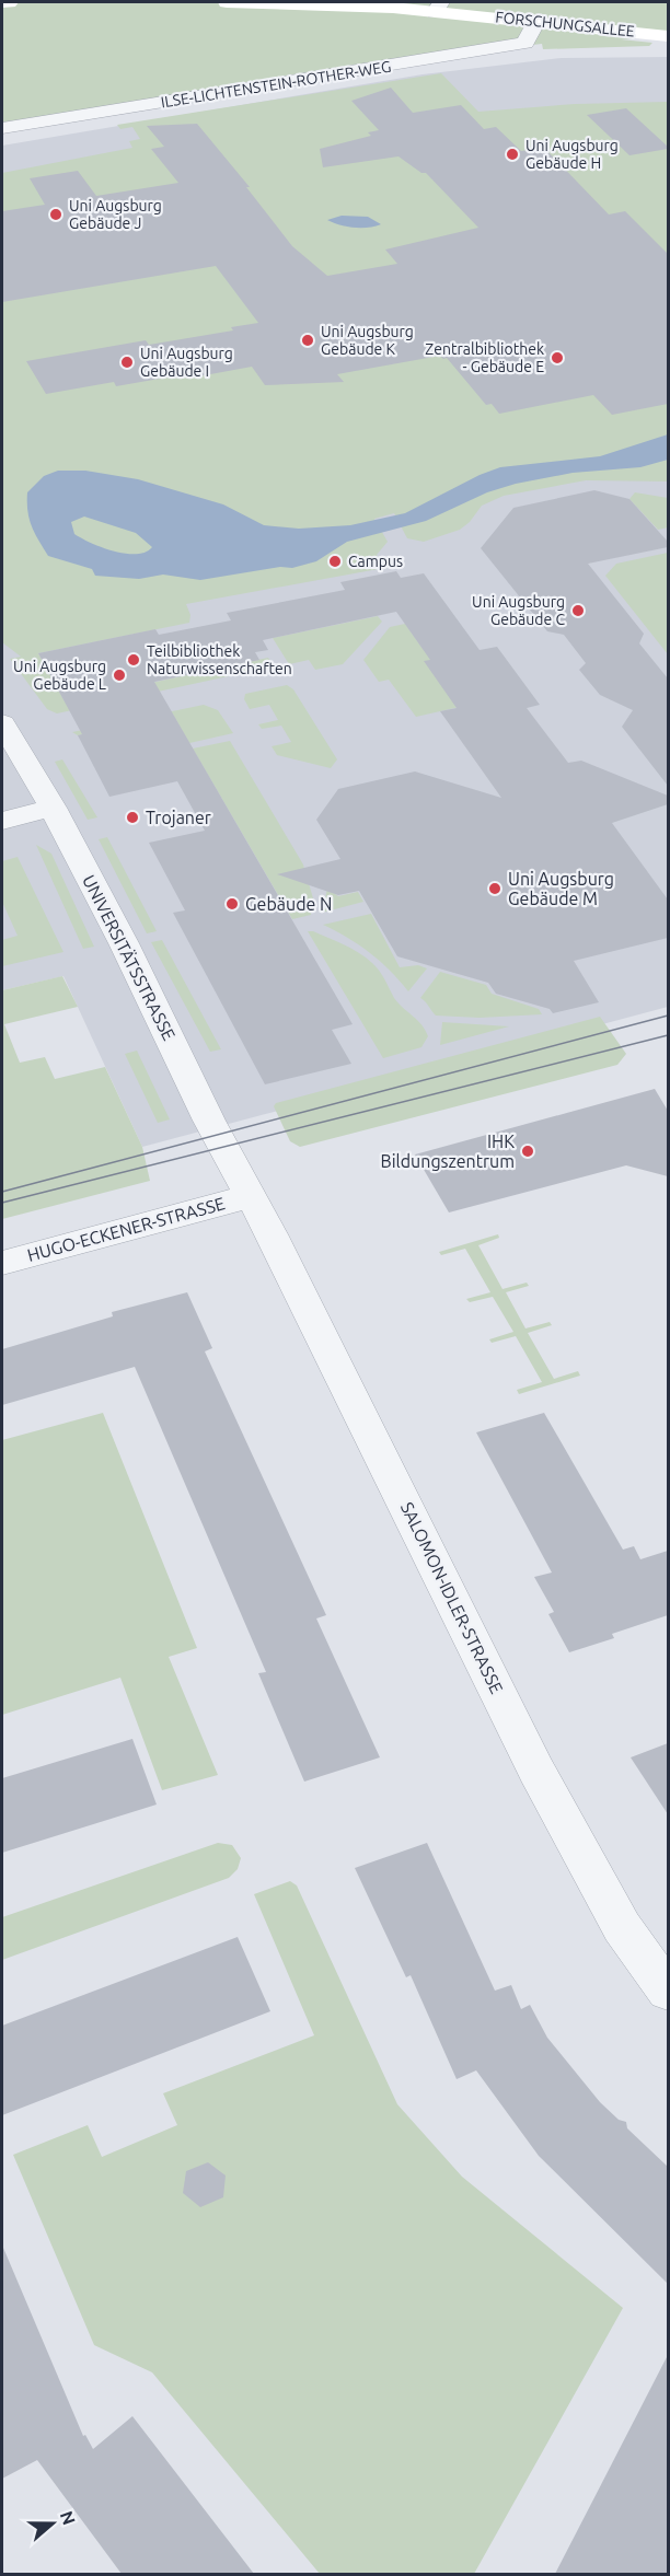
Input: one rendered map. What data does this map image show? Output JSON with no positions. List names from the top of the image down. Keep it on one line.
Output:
{"streets":{"street":["FORSCHUNGSALLEE","ILSE-LICHTENSTEIN-ROTHER-WEG","UNIVERSITÄTSSTRASSE","HUGO-ECKENER-STRASSE","SALOMON-IDLER-STRASSE"]},"crossings":[["FORSCHUNGSALLEE","ILSE-LICHTENSTEIN-ROTHER-WEG"],["UNIVERSITÄTSSTRASSE","HUGO-ECKENER-STRASSE"],["UNIVERSITÄTSSTRASSE","SALOMON-IDLER-STRASSE"],["HUGO-ECKENER-STRASSE","SALOMON-IDLER-STRASSE"]],"places":["Uni Augsburg Gebäude H","Uni Augsburg Gebäude J","Uni Augsburg Gebäude K","Zentralbibliothek - Gebäude E","Uni Augsburg Gebäude I","Campus","Uni Augsburg Gebäude C","Teilbibliothek Naturwissenschaften","Uni Augsburg Gebäude L","Trojaner","Uni Augsburg Gebäude M","Gebäude N","IHK Bildungszentrum"],"north":"right"}
